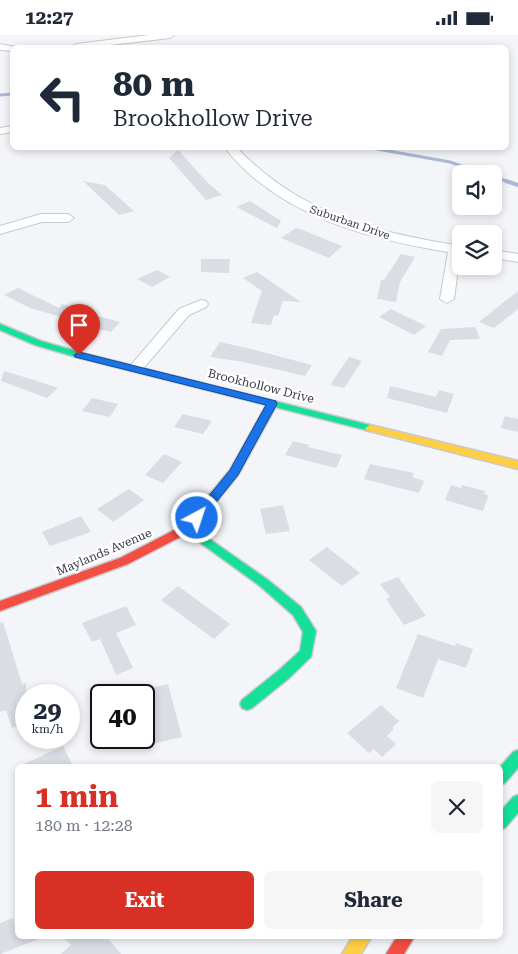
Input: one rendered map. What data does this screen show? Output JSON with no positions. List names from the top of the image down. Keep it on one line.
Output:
{"streets":{"street":["Suburban Drive","Brookhollow Drive","Maylands Avenue"]},"crossings":[["Brookhollow Drive","Maylands Avenue"]],"page":{"status":"12:27","turn":["80 m","Brookhollow Drive"],"speed":"29 km/h","limit":"40","heading":["1 min","180 m · 12:28"],"buttons":["Exit","Share"]}}
